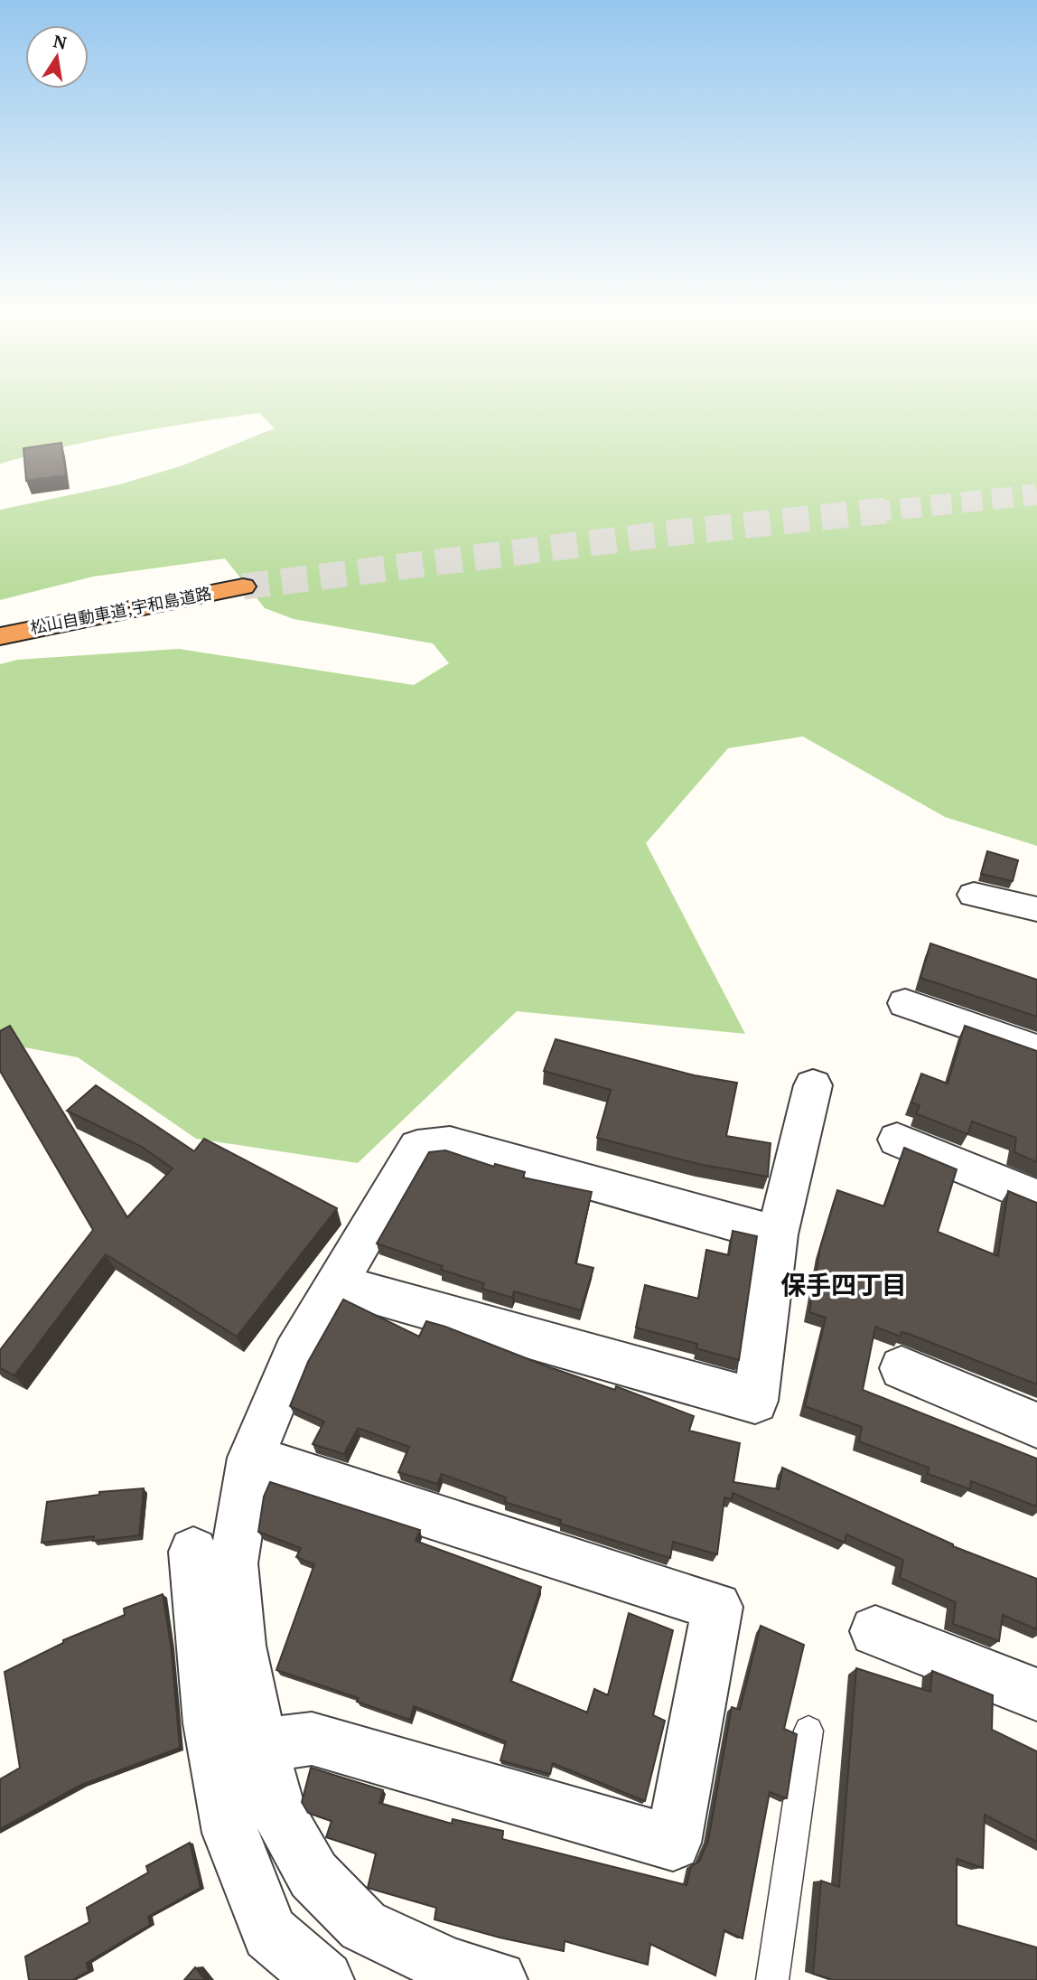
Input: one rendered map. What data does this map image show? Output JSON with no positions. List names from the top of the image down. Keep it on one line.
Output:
{"streets":{"highway":["松山自動車道;宇和島道路"]},"districts":["保手四丁目"],"north":"top"}
